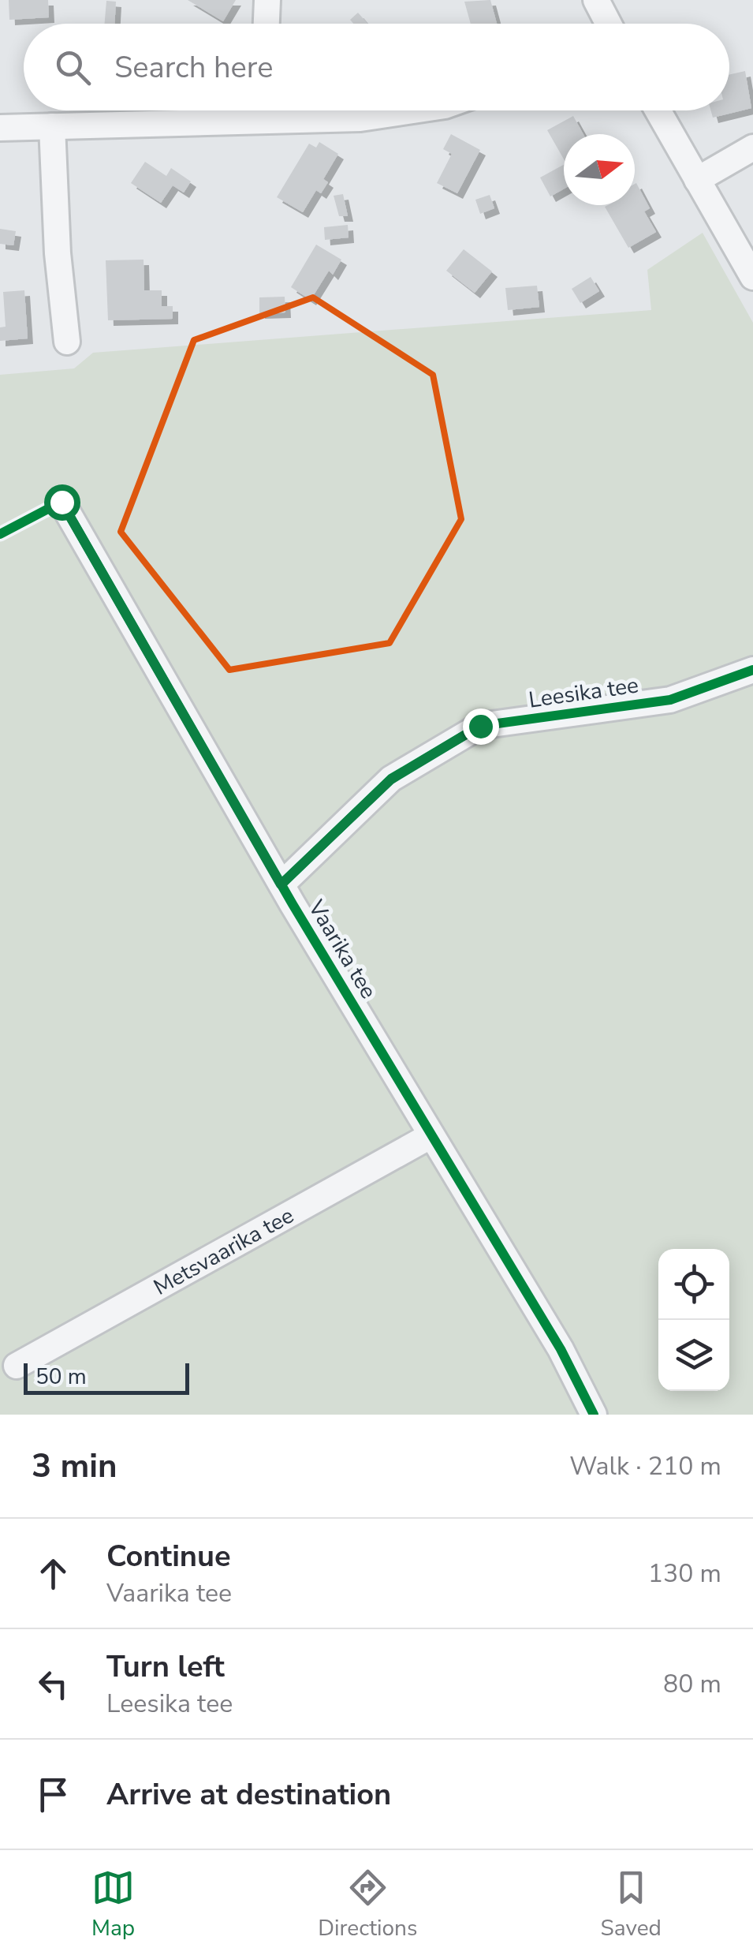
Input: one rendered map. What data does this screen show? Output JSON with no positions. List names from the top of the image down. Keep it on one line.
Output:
{"streets":{"street":["Leesika tee","Vaarika tee","Metsvaarika tee"]},"crossings":[["Leesika tee","Vaarika tee"],["Vaarika tee","Metsvaarika tee"]],"scale_bar":"50 m","north":"right","page":{"search":"Search here","scale":"50 m","heading":["3 min","Walk · 210 m"],"list":[["Continue","Vaarika tee","130 m"],["Turn left","Leesika tee","80 m"],"Arrive at destination"],"nav":["Map","Directions","Saved"]}}
